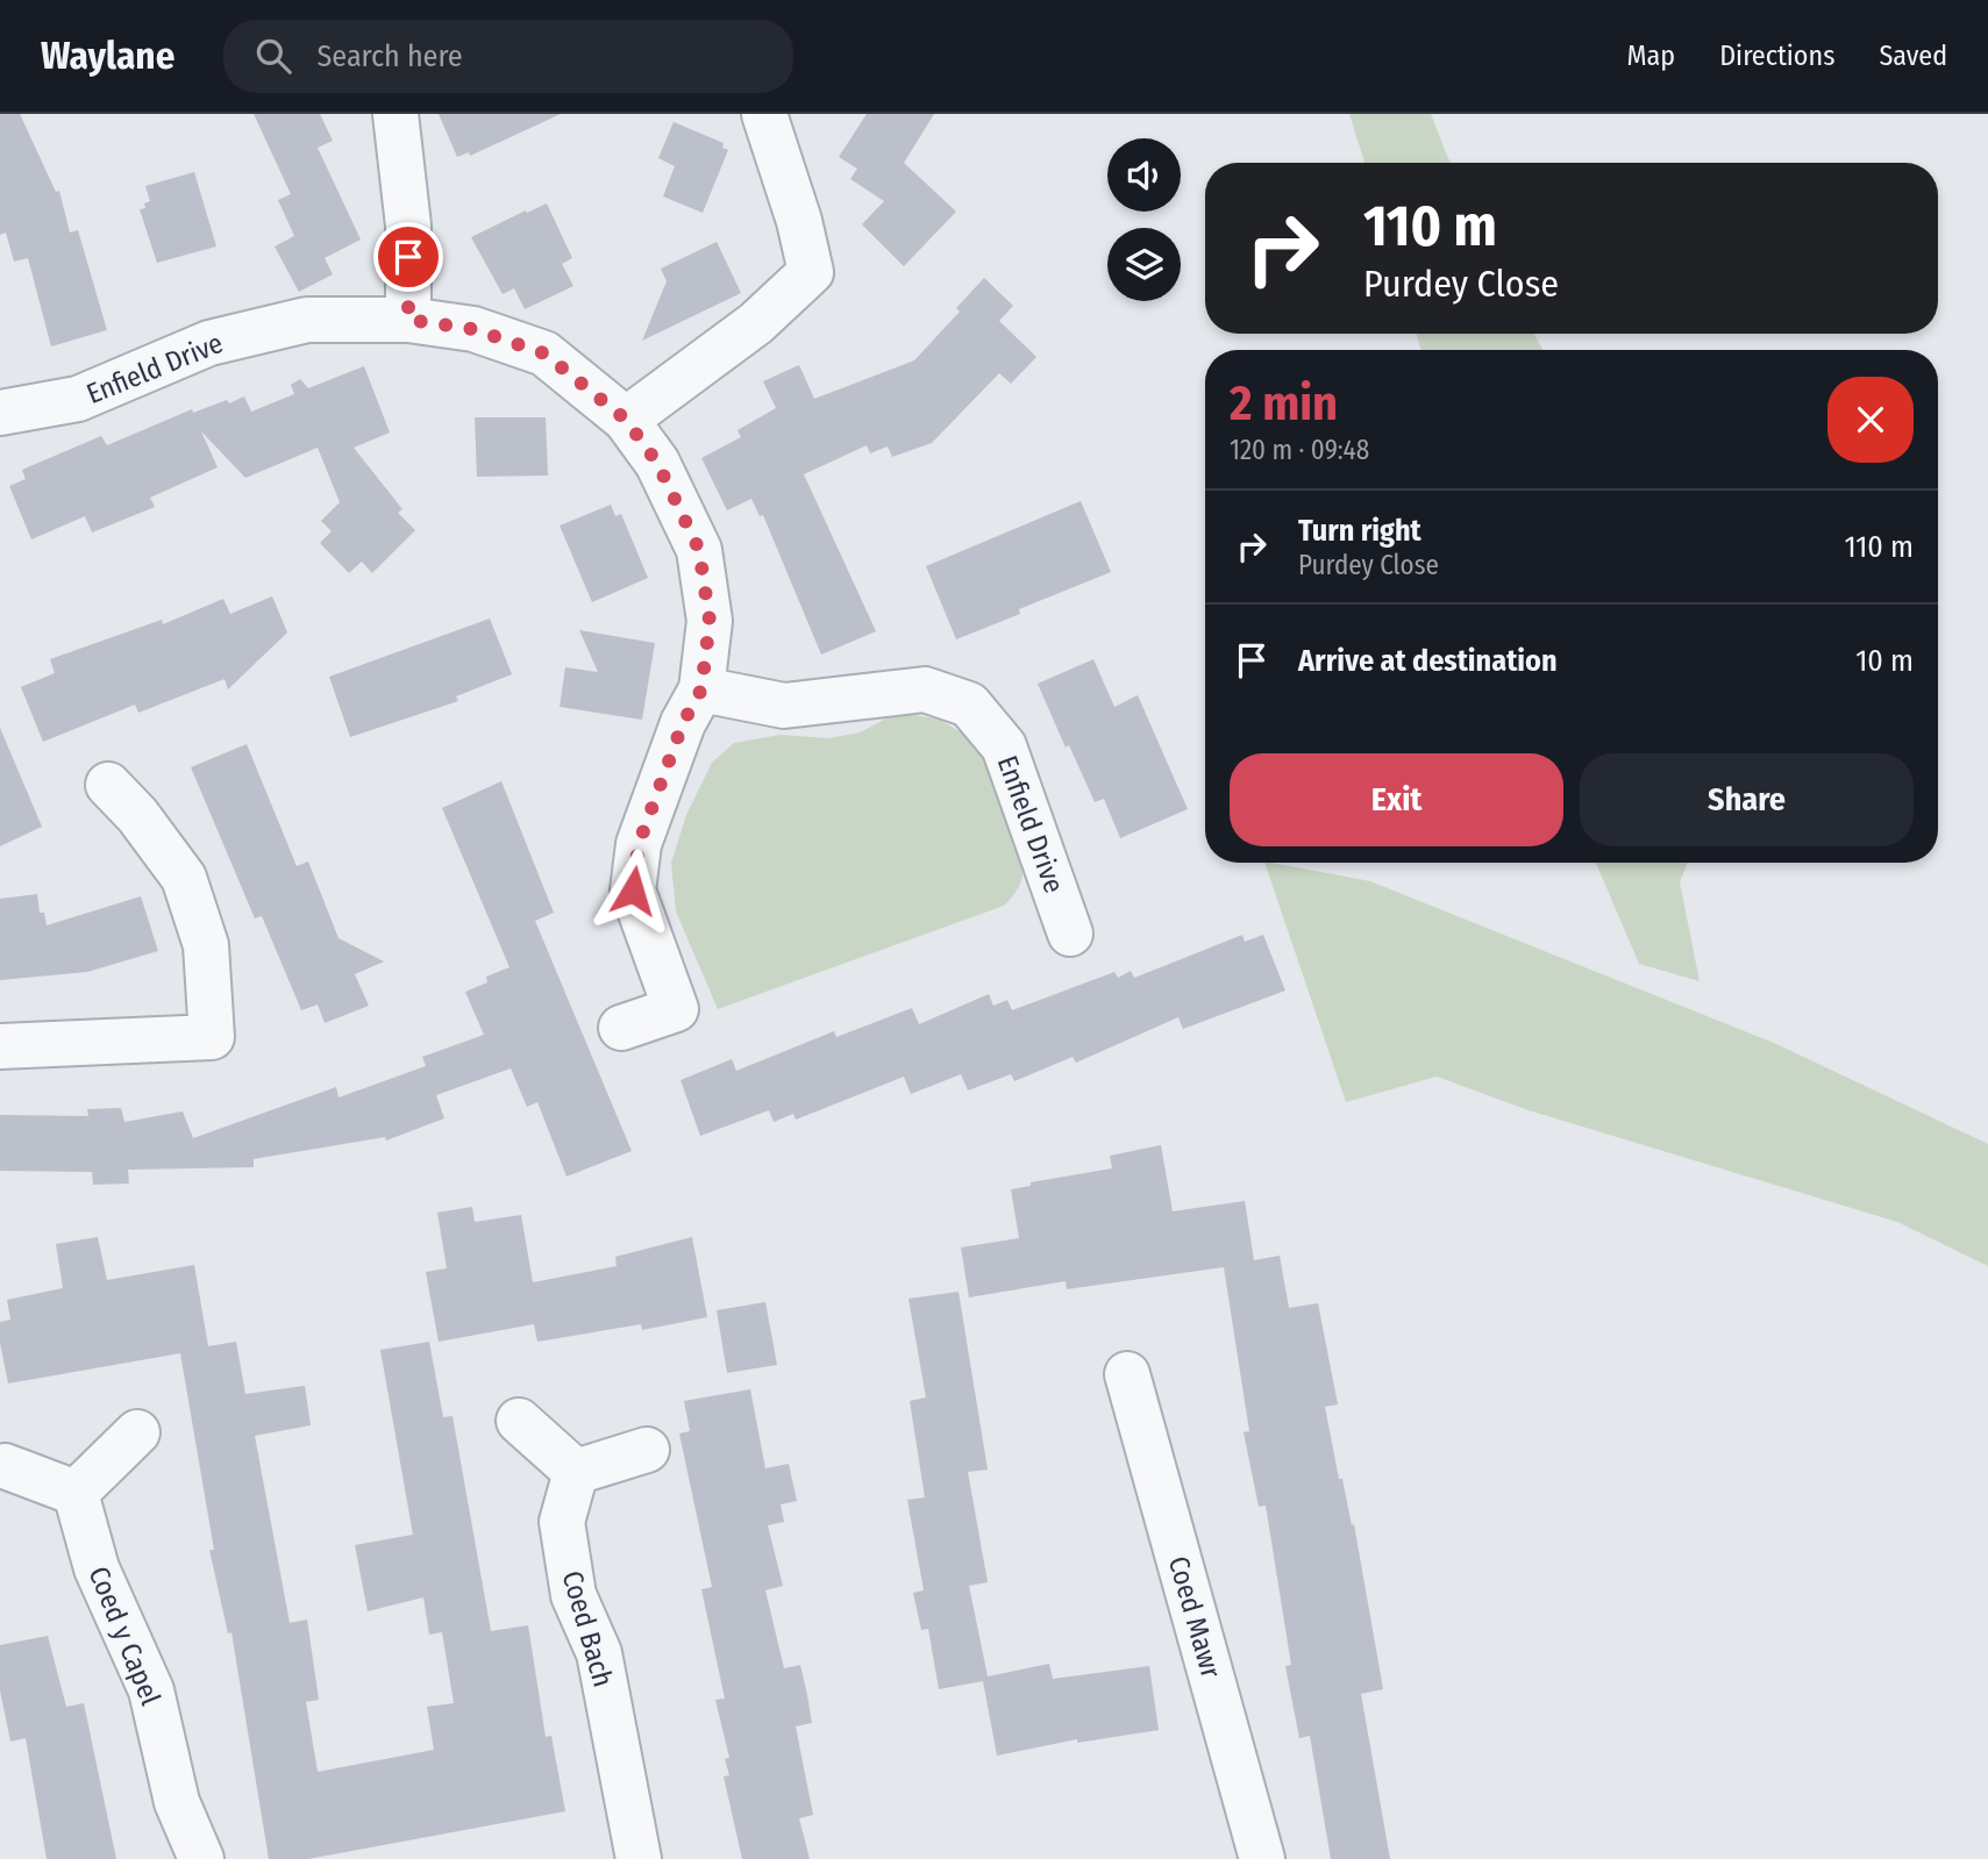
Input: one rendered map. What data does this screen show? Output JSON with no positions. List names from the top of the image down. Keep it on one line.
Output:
{"streets":{"street":["Enfield Drive","Coed Mawr","Coed Bach","Coed y Capel"]},"page":{"header":"Waylane","search":"Search here","nav":["Map","Directions","Saved"],"turn":["110 m","Purdey Close"],"heading":["2 min","120 m · 09:48"],"list":[{"name":"Turn right","note":"Purdey Close","value":"110 m"},{"name":"Arrive at destination","value":"10 m"}],"buttons":["Exit","Share"]}}
